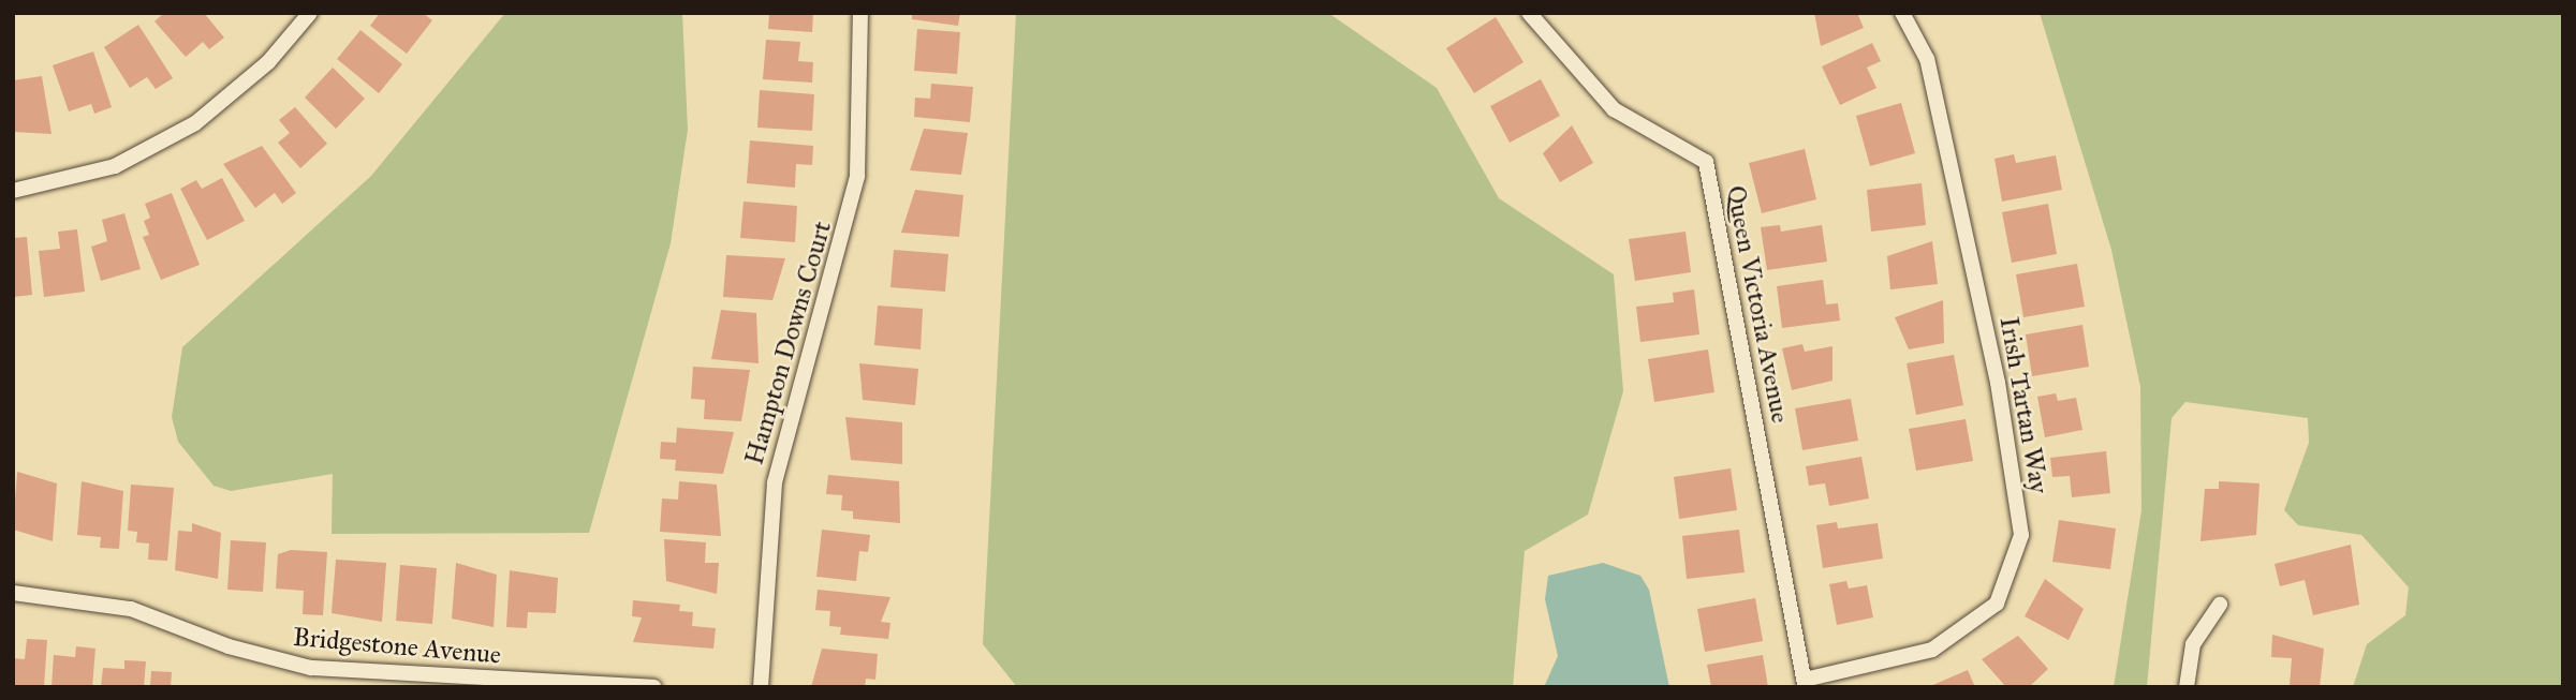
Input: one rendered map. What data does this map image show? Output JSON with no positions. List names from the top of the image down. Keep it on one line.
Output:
{"streets":{"street":["Queen Victoria Avenue","Hampton Downs Court","Irish Tartan Way","Bridgestone Avenue"]},"crossings":[["Queen Victoria Avenue","Irish Tartan Way"]]}
